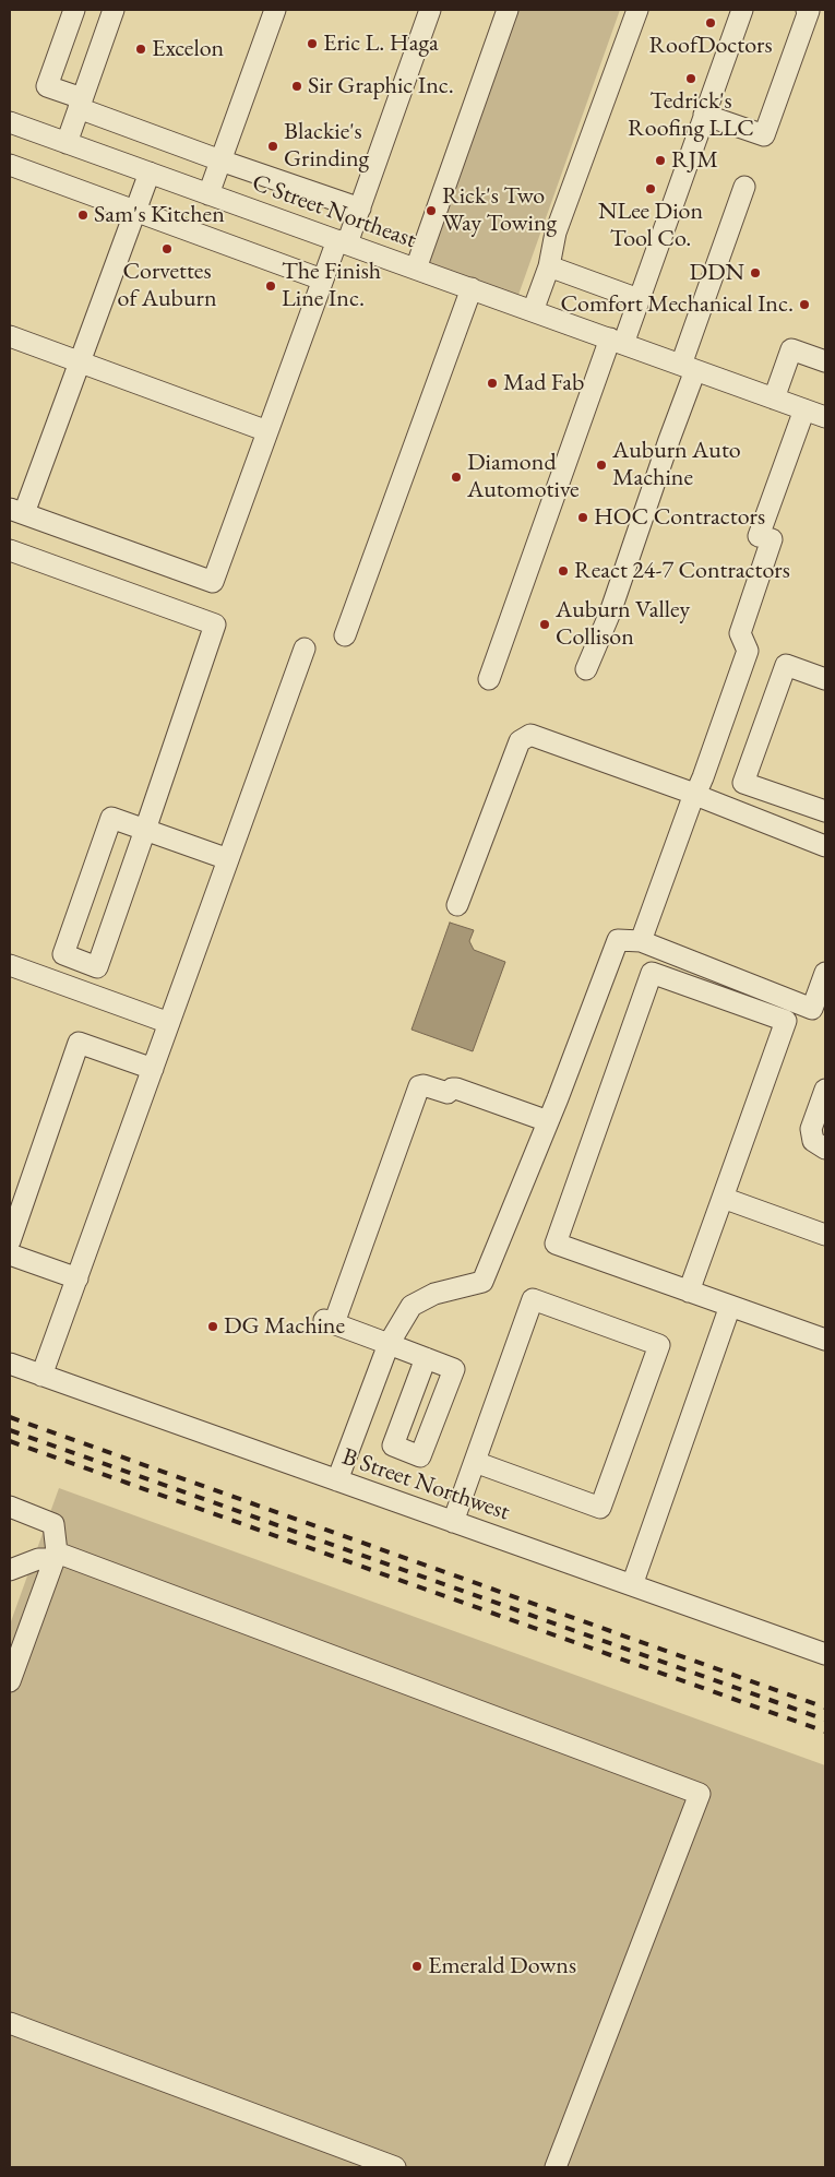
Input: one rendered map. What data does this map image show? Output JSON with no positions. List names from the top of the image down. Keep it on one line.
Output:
{"streets":{"street":["C Street Northeast","B Street Northwest"]},"places":["RoofDoctors","Eric L. Haga","Excelon","Tedrick's Roofing LLC","Sir Graphic Inc.","Blackie's Grinding","RJM","NLee Dion Tool Co.","Rick's Two Way Towing","Sam's Kitchen","Corvettes of Auburn","DDN","The Finish Line Inc.","Comfort Mechanical Inc.","Mad Fab","Auburn Auto Machine","Diamond Automotive","HOC Contractors","React 24-7 Contractors","Auburn Valley Collison","DG Machine","Emerald Downs"]}
